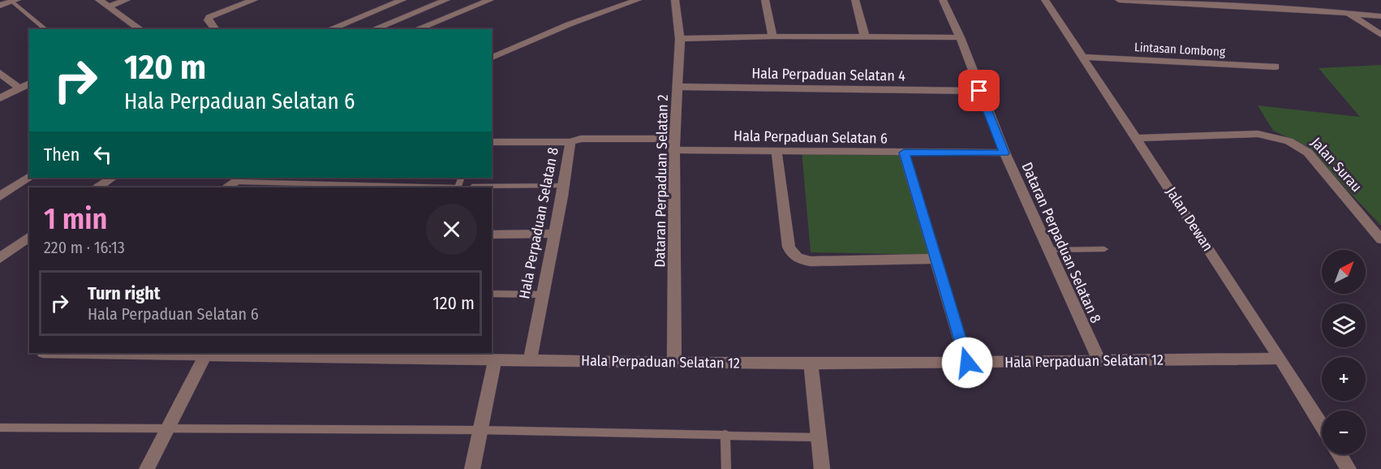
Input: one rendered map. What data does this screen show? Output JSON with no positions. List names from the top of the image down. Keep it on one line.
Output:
{"streets":{"street":["Lintasan Lombong","Hala Perpaduan Selatan 4","Hala Perpaduan Selatan 6","Jalan Surau","Dataran Perpaduan Selatan 2","Jalan Dewan","Hala Perpaduan Selatan 8","Dataran Perpaduan Selatan 8","Hala Perpaduan Selatan 12"]},"crossings":[["Lintasan Lombong","Jalan Dewan"],["Hala Perpaduan Selatan 4","Dataran Perpaduan Selatan 2"],["Hala Perpaduan Selatan 4","Dataran Perpaduan Selatan 8"],["Hala Perpaduan Selatan 6","Dataran Perpaduan Selatan 2"],["Hala Perpaduan Selatan 6","Hala Perpaduan Selatan 8"],["Hala Perpaduan Selatan 6","Dataran Perpaduan Selatan 8"],["Jalan Surau","Jalan Dewan"],["Dataran Perpaduan Selatan 2","Hala Perpaduan Selatan 12"],["Jalan Dewan","Hala Perpaduan Selatan 12"],["Hala Perpaduan Selatan 8","Hala Perpaduan Selatan 12"],["Dataran Perpaduan Selatan 8","Hala Perpaduan Selatan 12"]],"north":"top right","page":{"turn":["120 m","Hala Perpaduan Selatan 6"],"then":"Then","heading":["1 min","220 m · 16:13"],"map_buttons":["+","−"],"list":[{"name":"Turn right","note":"Hala Perpaduan Selatan 6","value":"120 m"}]}}
